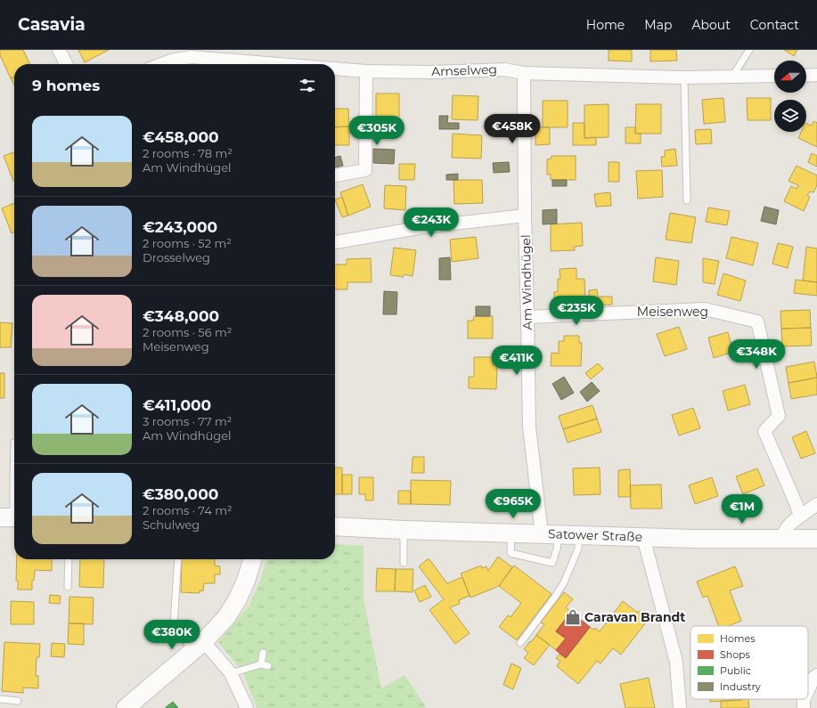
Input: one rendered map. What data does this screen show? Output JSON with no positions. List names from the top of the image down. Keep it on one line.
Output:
{"streets":{"main road":["Satower Straße"],"street":["Amselweg","Am Windhügel","Meisenweg"]},"crossings":[["Amselweg","Am Windhügel"],["Am Windhügel","Meisenweg"],["Am Windhügel","Satower Straße"]],"places":{"shop":["Caravan Brandt"]},"legend":["Homes","Shops","Public","Industry"],"north":"left","page":{"header":"Casavia","nav":["Home","Map","About","Contact"],"heading":"9 homes","list":[{"name":"€458,000","note":"2 rooms · 78 m² · Am Windhügel"},{"name":"€243,000","note":"2 rooms · 52 m² · Drosselweg"},{"name":"€348,000","note":"2 rooms · 56 m² · Meisenweg"},{"name":"€411,000","note":"3 rooms · 77 m² · Am Windhügel"},{"name":"€380,000","note":"2 rooms · 74 m² · Schulweg"}],"price":["€458K","€305K","€243K","€235K","€348K","€411K","€965K","€1M","€380K"]}}
